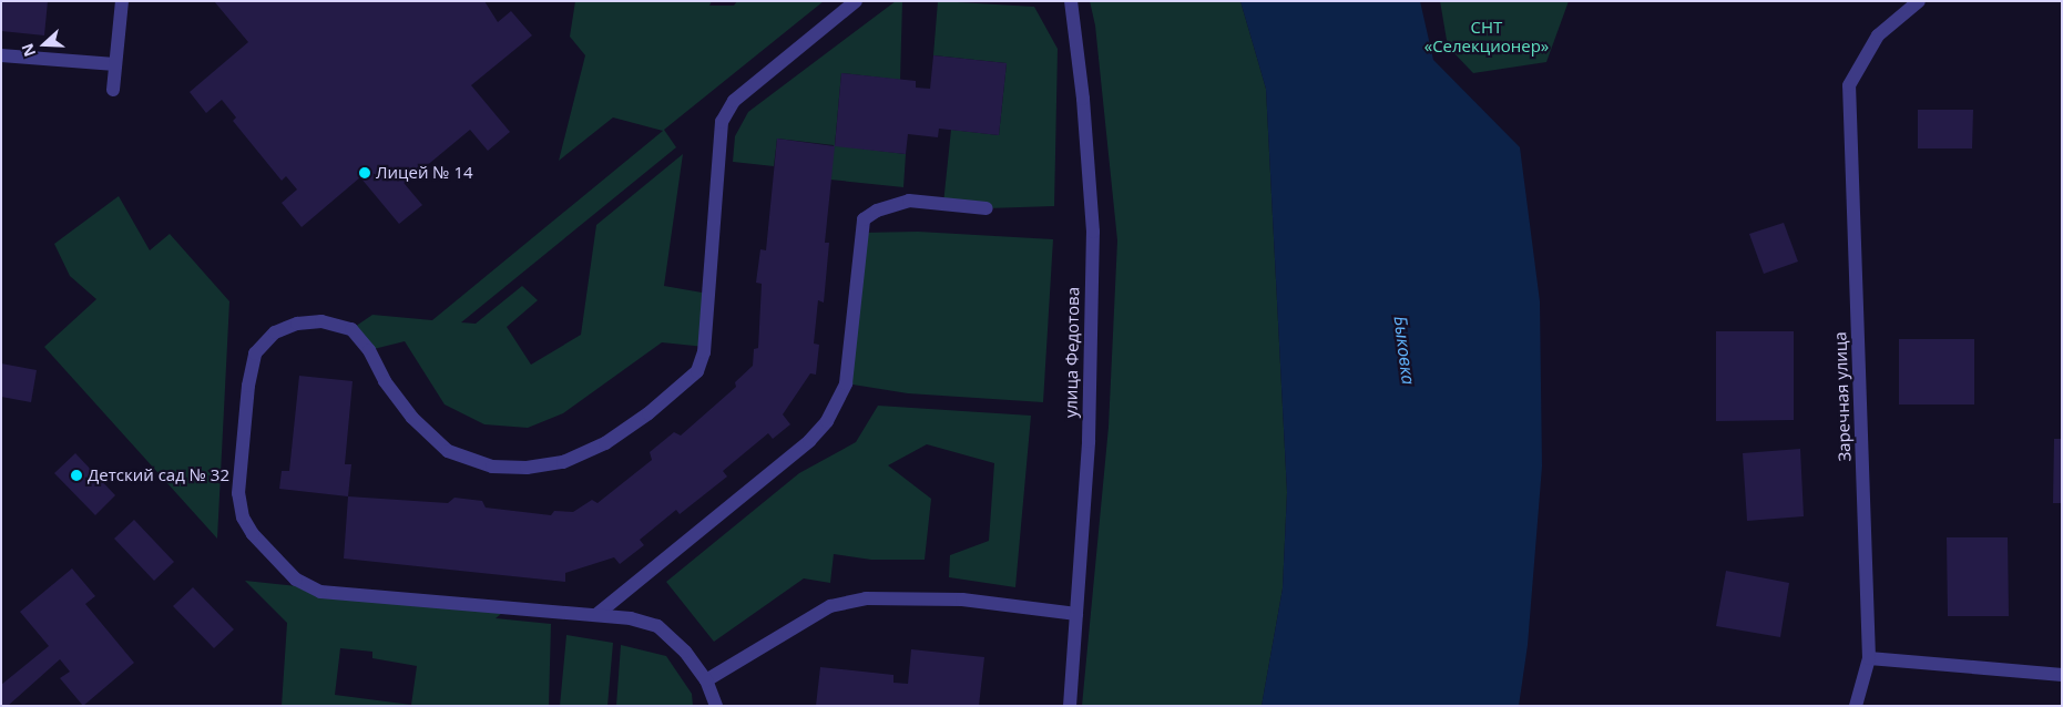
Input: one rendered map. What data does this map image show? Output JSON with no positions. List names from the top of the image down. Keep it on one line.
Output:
{"streets":{"street":["улица Федотова","Заречная улица"]},"water":["Быковка"],"parks":["СНТ «Селекционер»"],"places":["Лицей № 14","Детский сад № 32"],"north":"left"}
